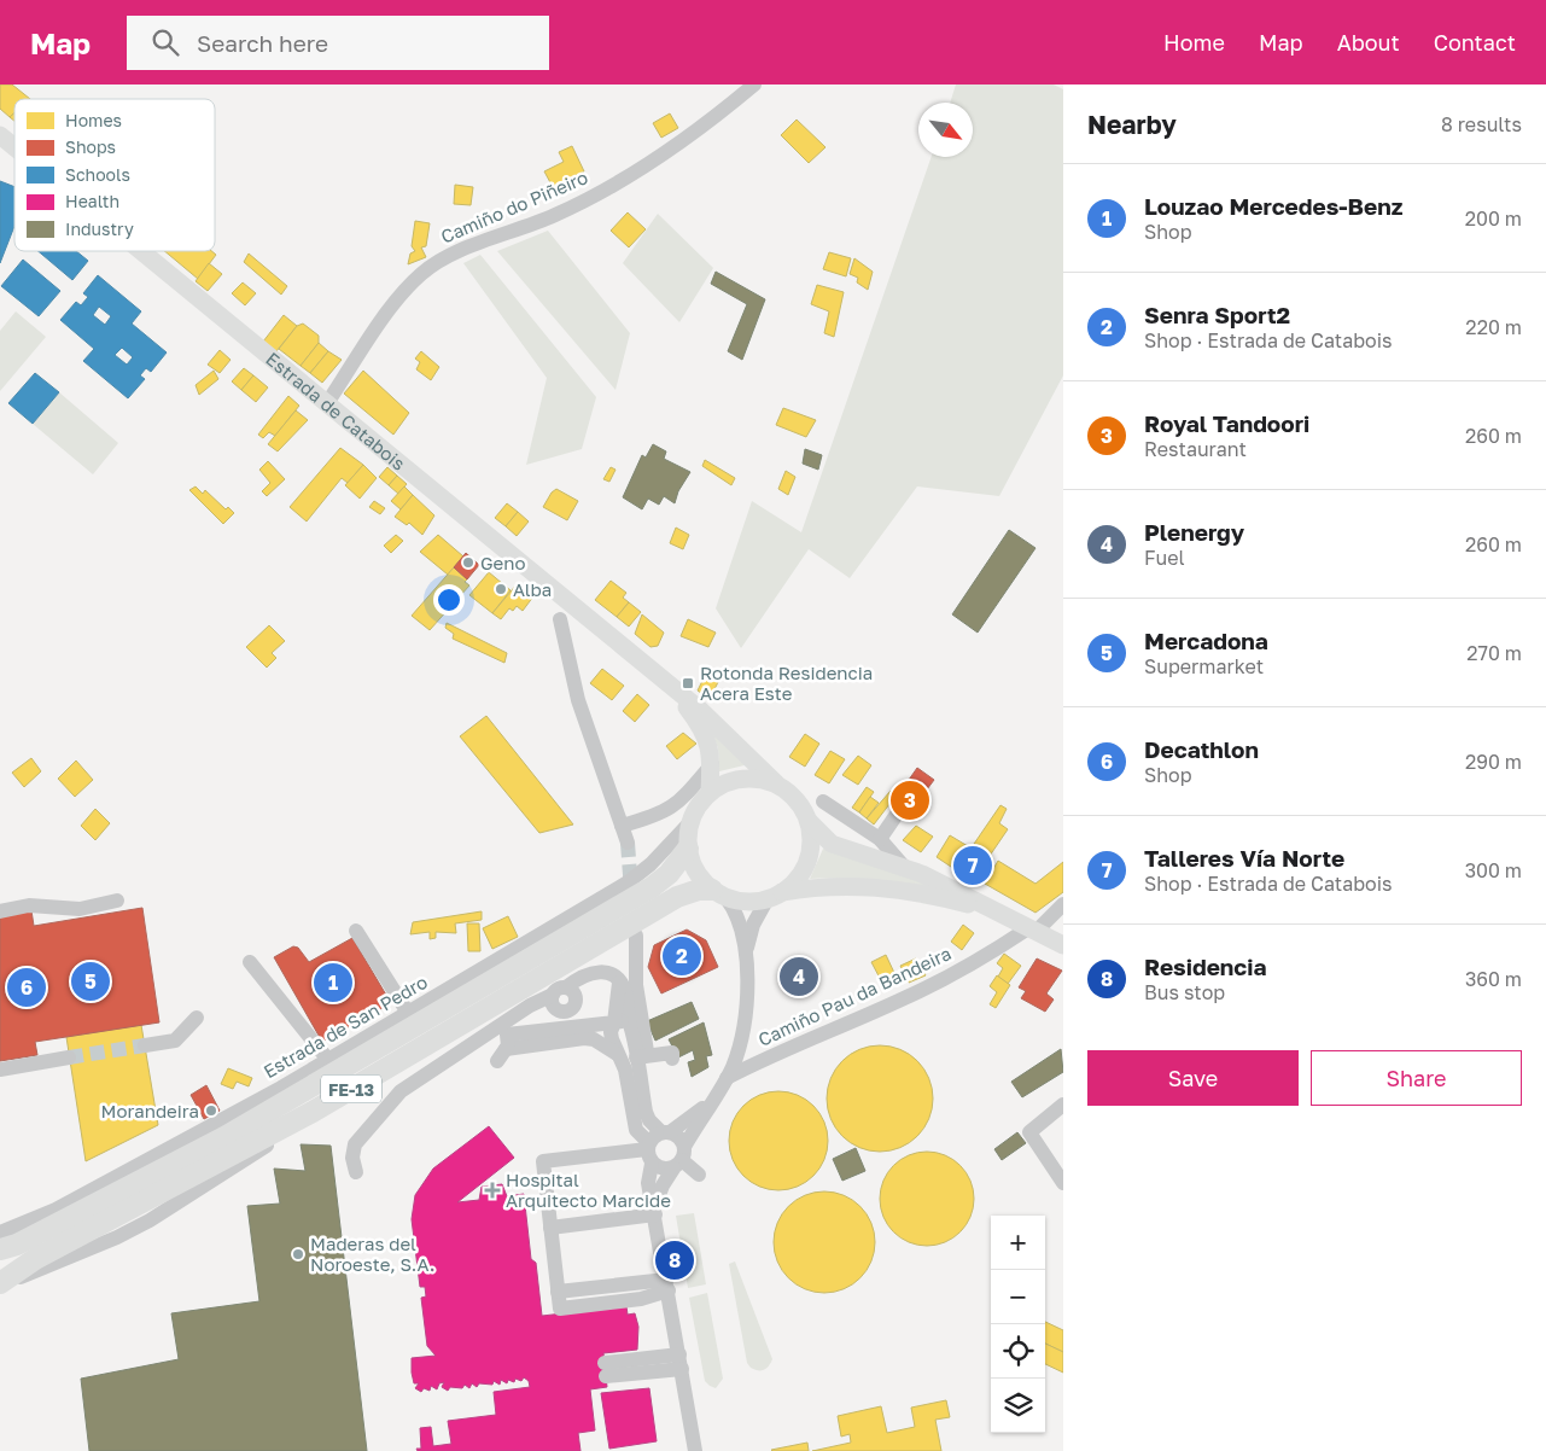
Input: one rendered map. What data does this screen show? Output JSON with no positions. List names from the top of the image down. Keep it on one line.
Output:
{"streets":{"highway":["FE-13"],"main road":["Estrada de Catabois"],"street":["Camiño do Piñeiro","Camiño Pau da Bandeira","Estrada de San Pedro"]},"crossings":[["Camiño do Piñeiro","Estrada de Catabois"],["Estrada de Catabois","Camiño Pau da Bandeira"],["Estrada de Catabois","Estrada de San Pedro"],["Estrada de Catabois","FE-13"],["Estrada de San Pedro","FE-13"]],"places":{"other":["Geno","Alba","Morandeira","Maderas del Noroeste, S.A."],"transit":["Rotonda Residencia Acera Este"],"health":["Hospital Arquitecto Marcide"]},"legend":["Homes","Shops","Schools","Health","Industry"],"north":"bottom right","page":{"header":"Map","search":"Search here","nav":["Home","Map","About","Contact"],"heading":["Nearby","8 results"],"list":[{"mark":"1","name":"Louzao Mercedes-Benz","note":"Shop","value":"200 m"},{"mark":"2","name":"Senra Sport2","note":"Shop · Estrada de Catabois","value":"220 m"},{"mark":"3","name":"Royal Tandoori","note":"Restaurant","value":"260 m"},{"mark":"4","name":"Plenergy","note":"Fuel","value":"260 m"},{"mark":"5","name":"Mercadona","note":"Supermarket","value":"270 m"},{"mark":"6","name":"Decathlon","note":"Shop","value":"290 m"},{"mark":"7","name":"Talleres Vía Norte","note":"Shop · Estrada de Catabois","value":"300 m"},{"mark":"8","name":"Residencia","note":"Bus stop","value":"360 m"}],"pins":["3","7","2","4","5","1","6","8"],"buttons":["Save","Share"],"map_buttons":["+","−"]}}
